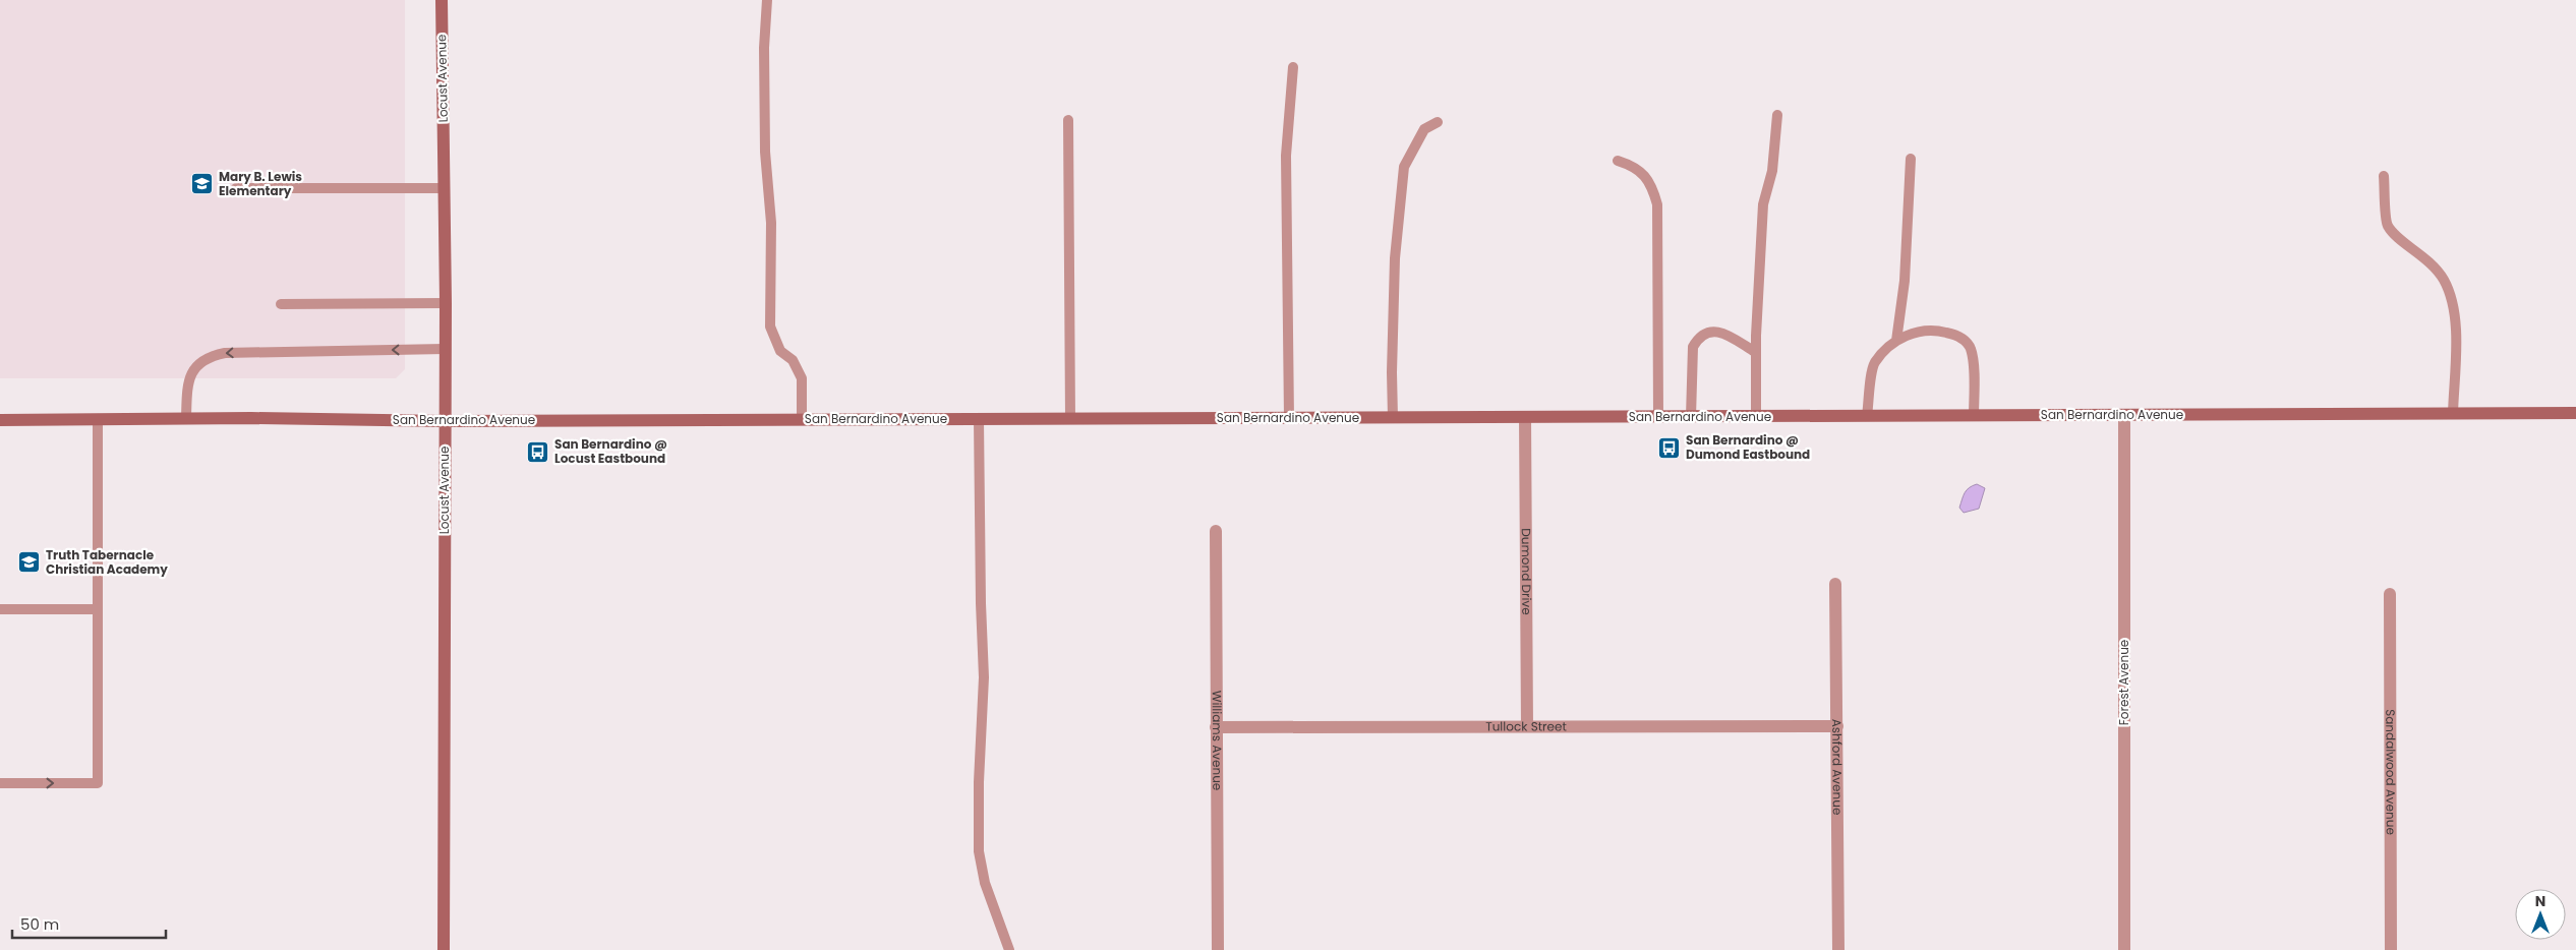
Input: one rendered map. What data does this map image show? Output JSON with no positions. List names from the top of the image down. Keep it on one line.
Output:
{"streets":{"main road":["Locust Avenue","San Bernardino Avenue"],"street":["Dumond Drive","Forest Avenue","Tullock Street","Williams Avenue","Ashford Avenue","Sandalwood Avenue"]},"crossings":[["Locust Avenue","San Bernardino Avenue"],["San Bernardino Avenue","Dumond Drive"],["San Bernardino Avenue","Forest Avenue"],["Dumond Drive","Tullock Street"],["Tullock Street","Williams Avenue"],["Tullock Street","Ashford Avenue"]],"places":{"school or university":["Mary B. Lewis Elementary","Truth Tabernacle Christian Academy"],"bus stop":["San Bernardino @ Dumond Eastbound","San Bernardino @ Locust Eastbound"]},"scale_bar":"50 m","north":"top"}
